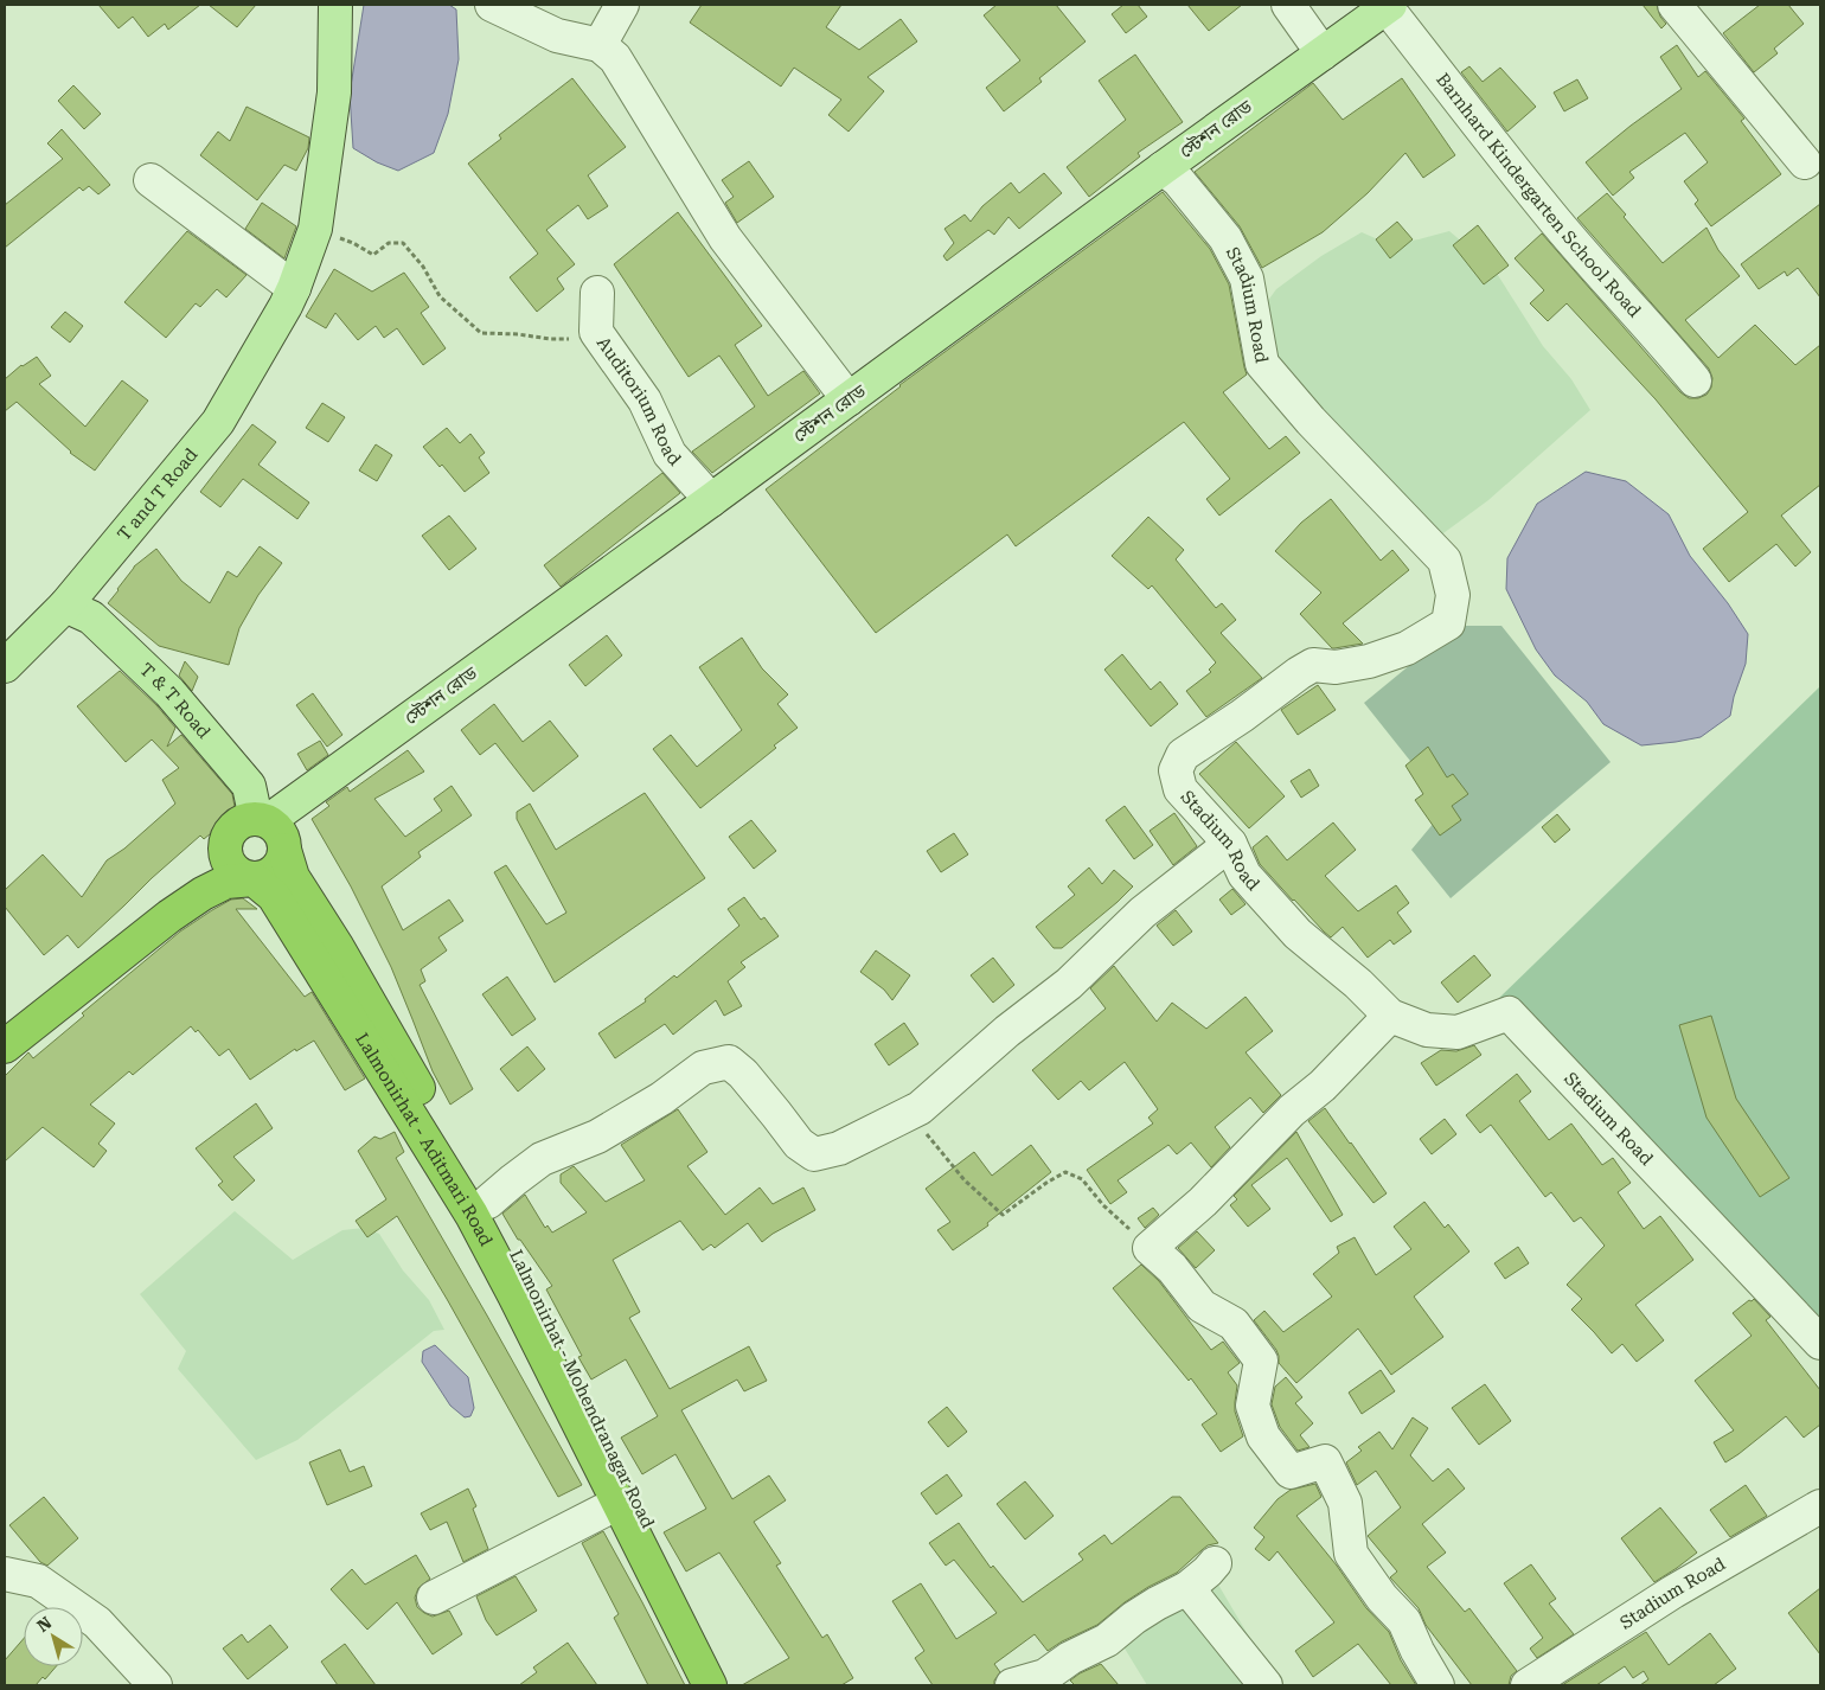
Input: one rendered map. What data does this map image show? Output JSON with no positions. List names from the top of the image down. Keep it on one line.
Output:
{"streets":{"highway":["Lalmonirhat - Aditmari Road","Lalmonirhat - Mohendranagar Road"],"main road":["স্টেশন রোড","T and T Road","T & T Road"],"street":["Barnhard Kindergarten School Road","Stadium Road","Auditorium Road"]},"crossings":[["স্টেশন রোড","Barnhard Kindergarten School Road"],["স্টেশন রোড","Stadium Road"],["স্টেশন রোড","Auditorium Road"],["স্টেশন রোড","T & T Road"],["স্টেশন রোড","Lalmonirhat - Aditmari Road"],["স্টেশন রোড","Lalmonirhat - Mohendranagar Road"],["T and T Road","T & T Road"],["T & T Road","Lalmonirhat - Aditmari Road"],["T & T Road","Lalmonirhat - Mohendranagar Road"],["Lalmonirhat - Aditmari Road","Lalmonirhat - Mohendranagar Road"]],"north":"top left"}
